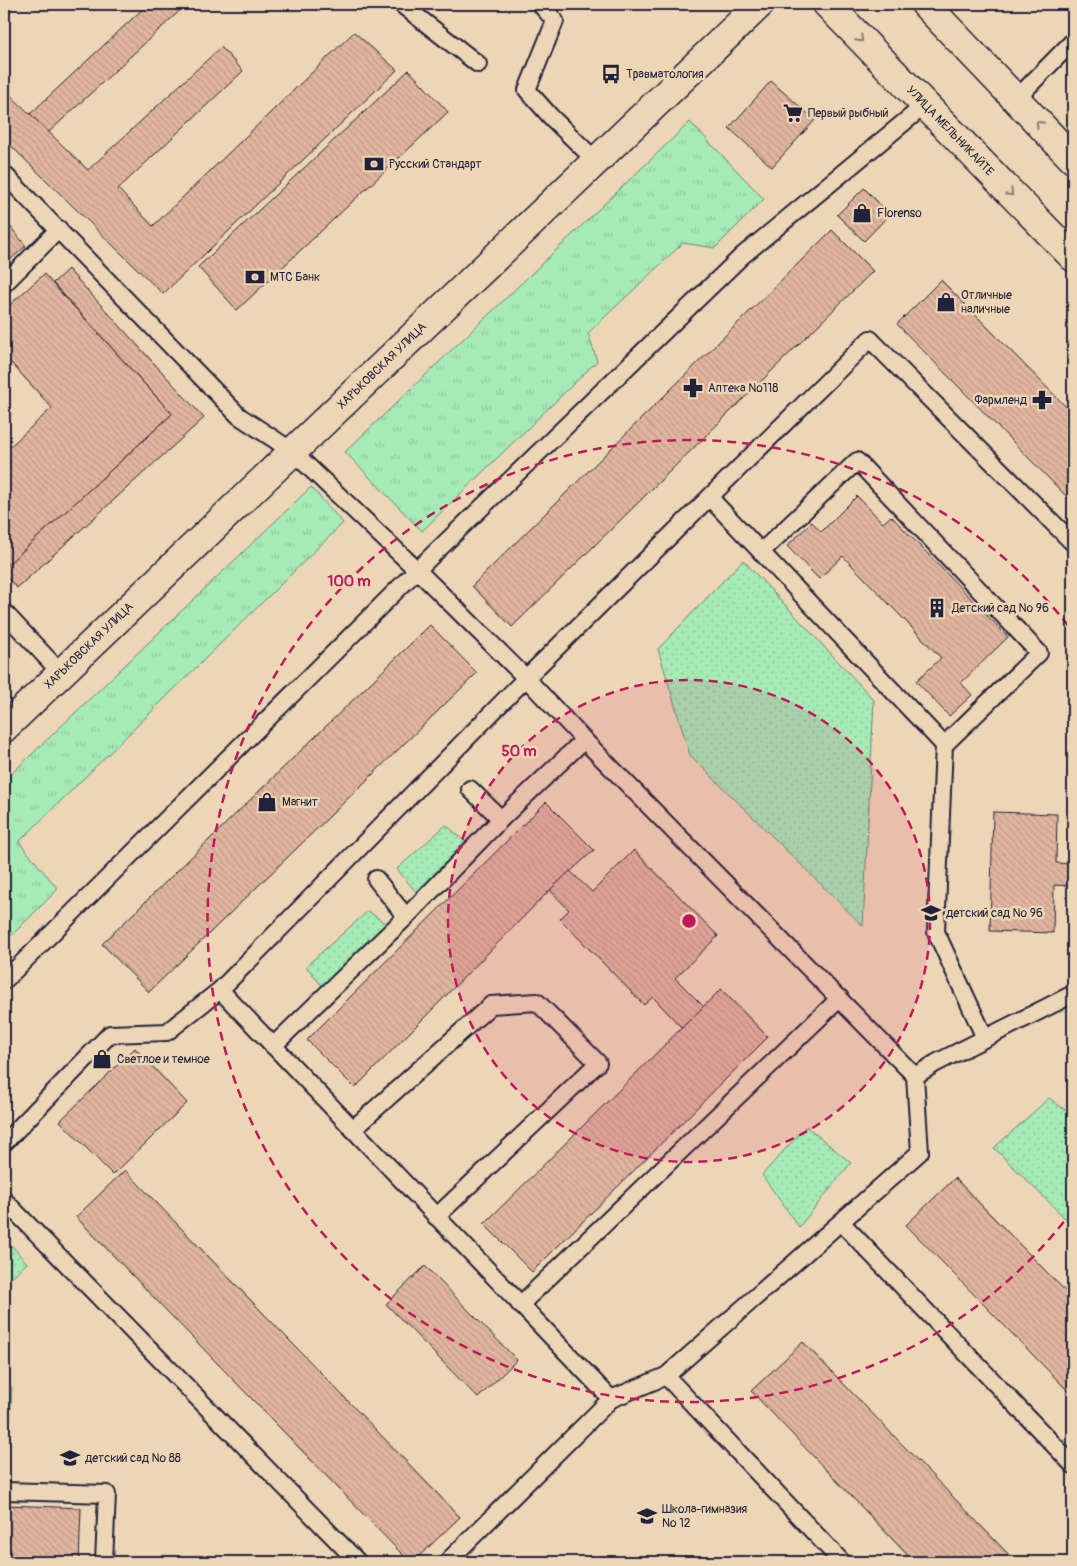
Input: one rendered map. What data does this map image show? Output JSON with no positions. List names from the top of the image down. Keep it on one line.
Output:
{"streets":{"street":["УЛИЦА МЕЛЬНИКАЙТЕ","ХАРЬКОВСКАЯ УЛИЦА"]},"places":{"bus stop":["Травматология"],"supermarket":["Первый рыбный"],"bank":["Русский Стандарт","МТС Банк"],"shop":["Florenso","Отличные наличные","Магнит","Светлое и темное"],"pharmacy":["Аптека №118","Фармленд"],"building":["Детский сад № 96"],"school or university":["детский сад № 96","детский сад № 88","Школа-гимназия № 12"]},"rings":["100 m","50 m"]}
